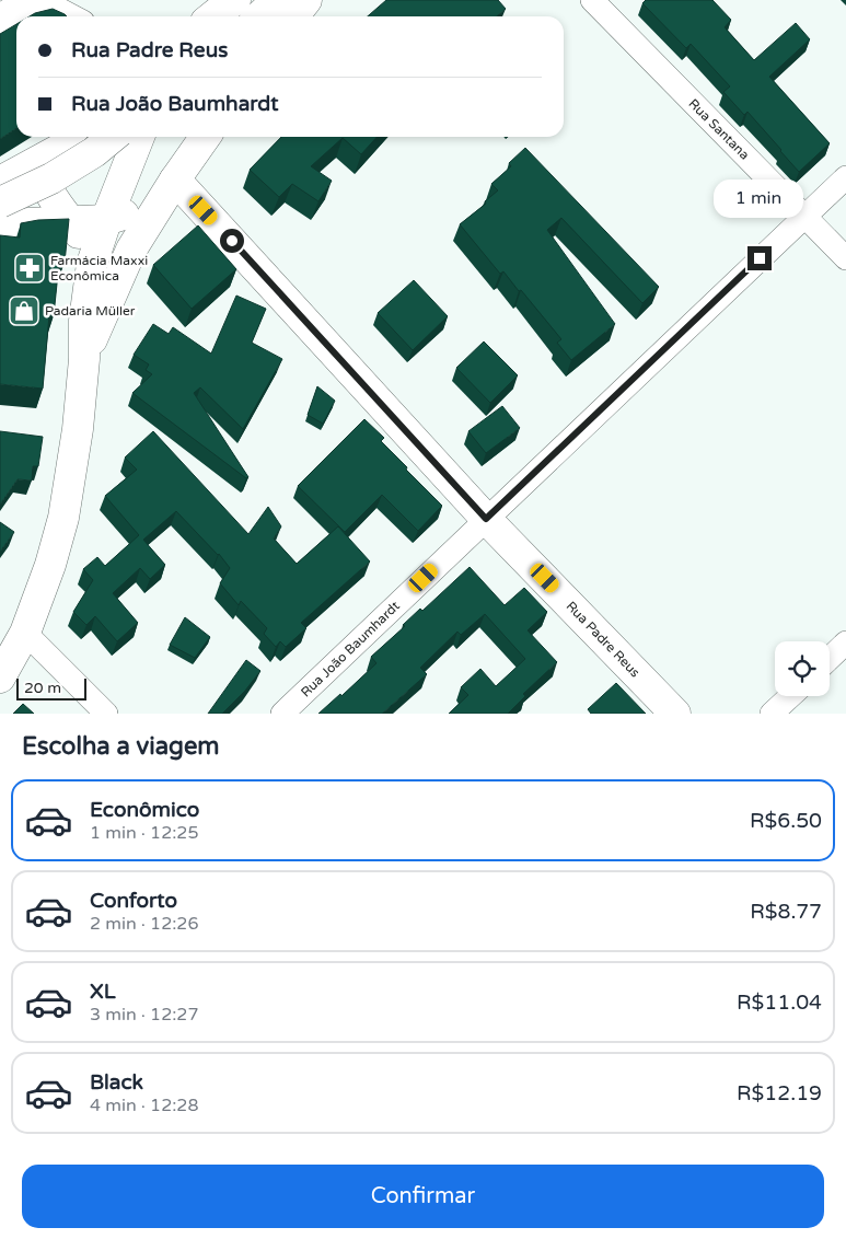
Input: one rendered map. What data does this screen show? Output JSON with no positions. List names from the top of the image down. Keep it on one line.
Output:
{"streets":{"main road":["Rua Padre Reus"],"street":["Rua Santana","Rua João Baumhardt"]},"crossings":[["Rua Santana","Rua João Baumhardt"],["Rua Padre Reus","Rua João Baumhardt"]],"places":{"pharmacy":["Farmácia Maxxi Econômica"],"shop":["Padaria Müller"]},"scale_bar":"20 m","page":{"banner":["Rua Padre Reus","Rua João Baumhardt"],"bubble":"1 min","scale":"20 m","heading":"Escolha a viagem","list":[{"name":"Econômico","note":"1 min · 12:25","value":"R$6.50"},{"name":"Conforto","note":"2 min · 12:26","value":"R$8.77"},{"name":"XL","note":"3 min · 12:27","value":"R$11.04"},{"name":"Black","note":"4 min · 12:28","value":"R$12.19"}],"buttons":"Confirmar"}}
